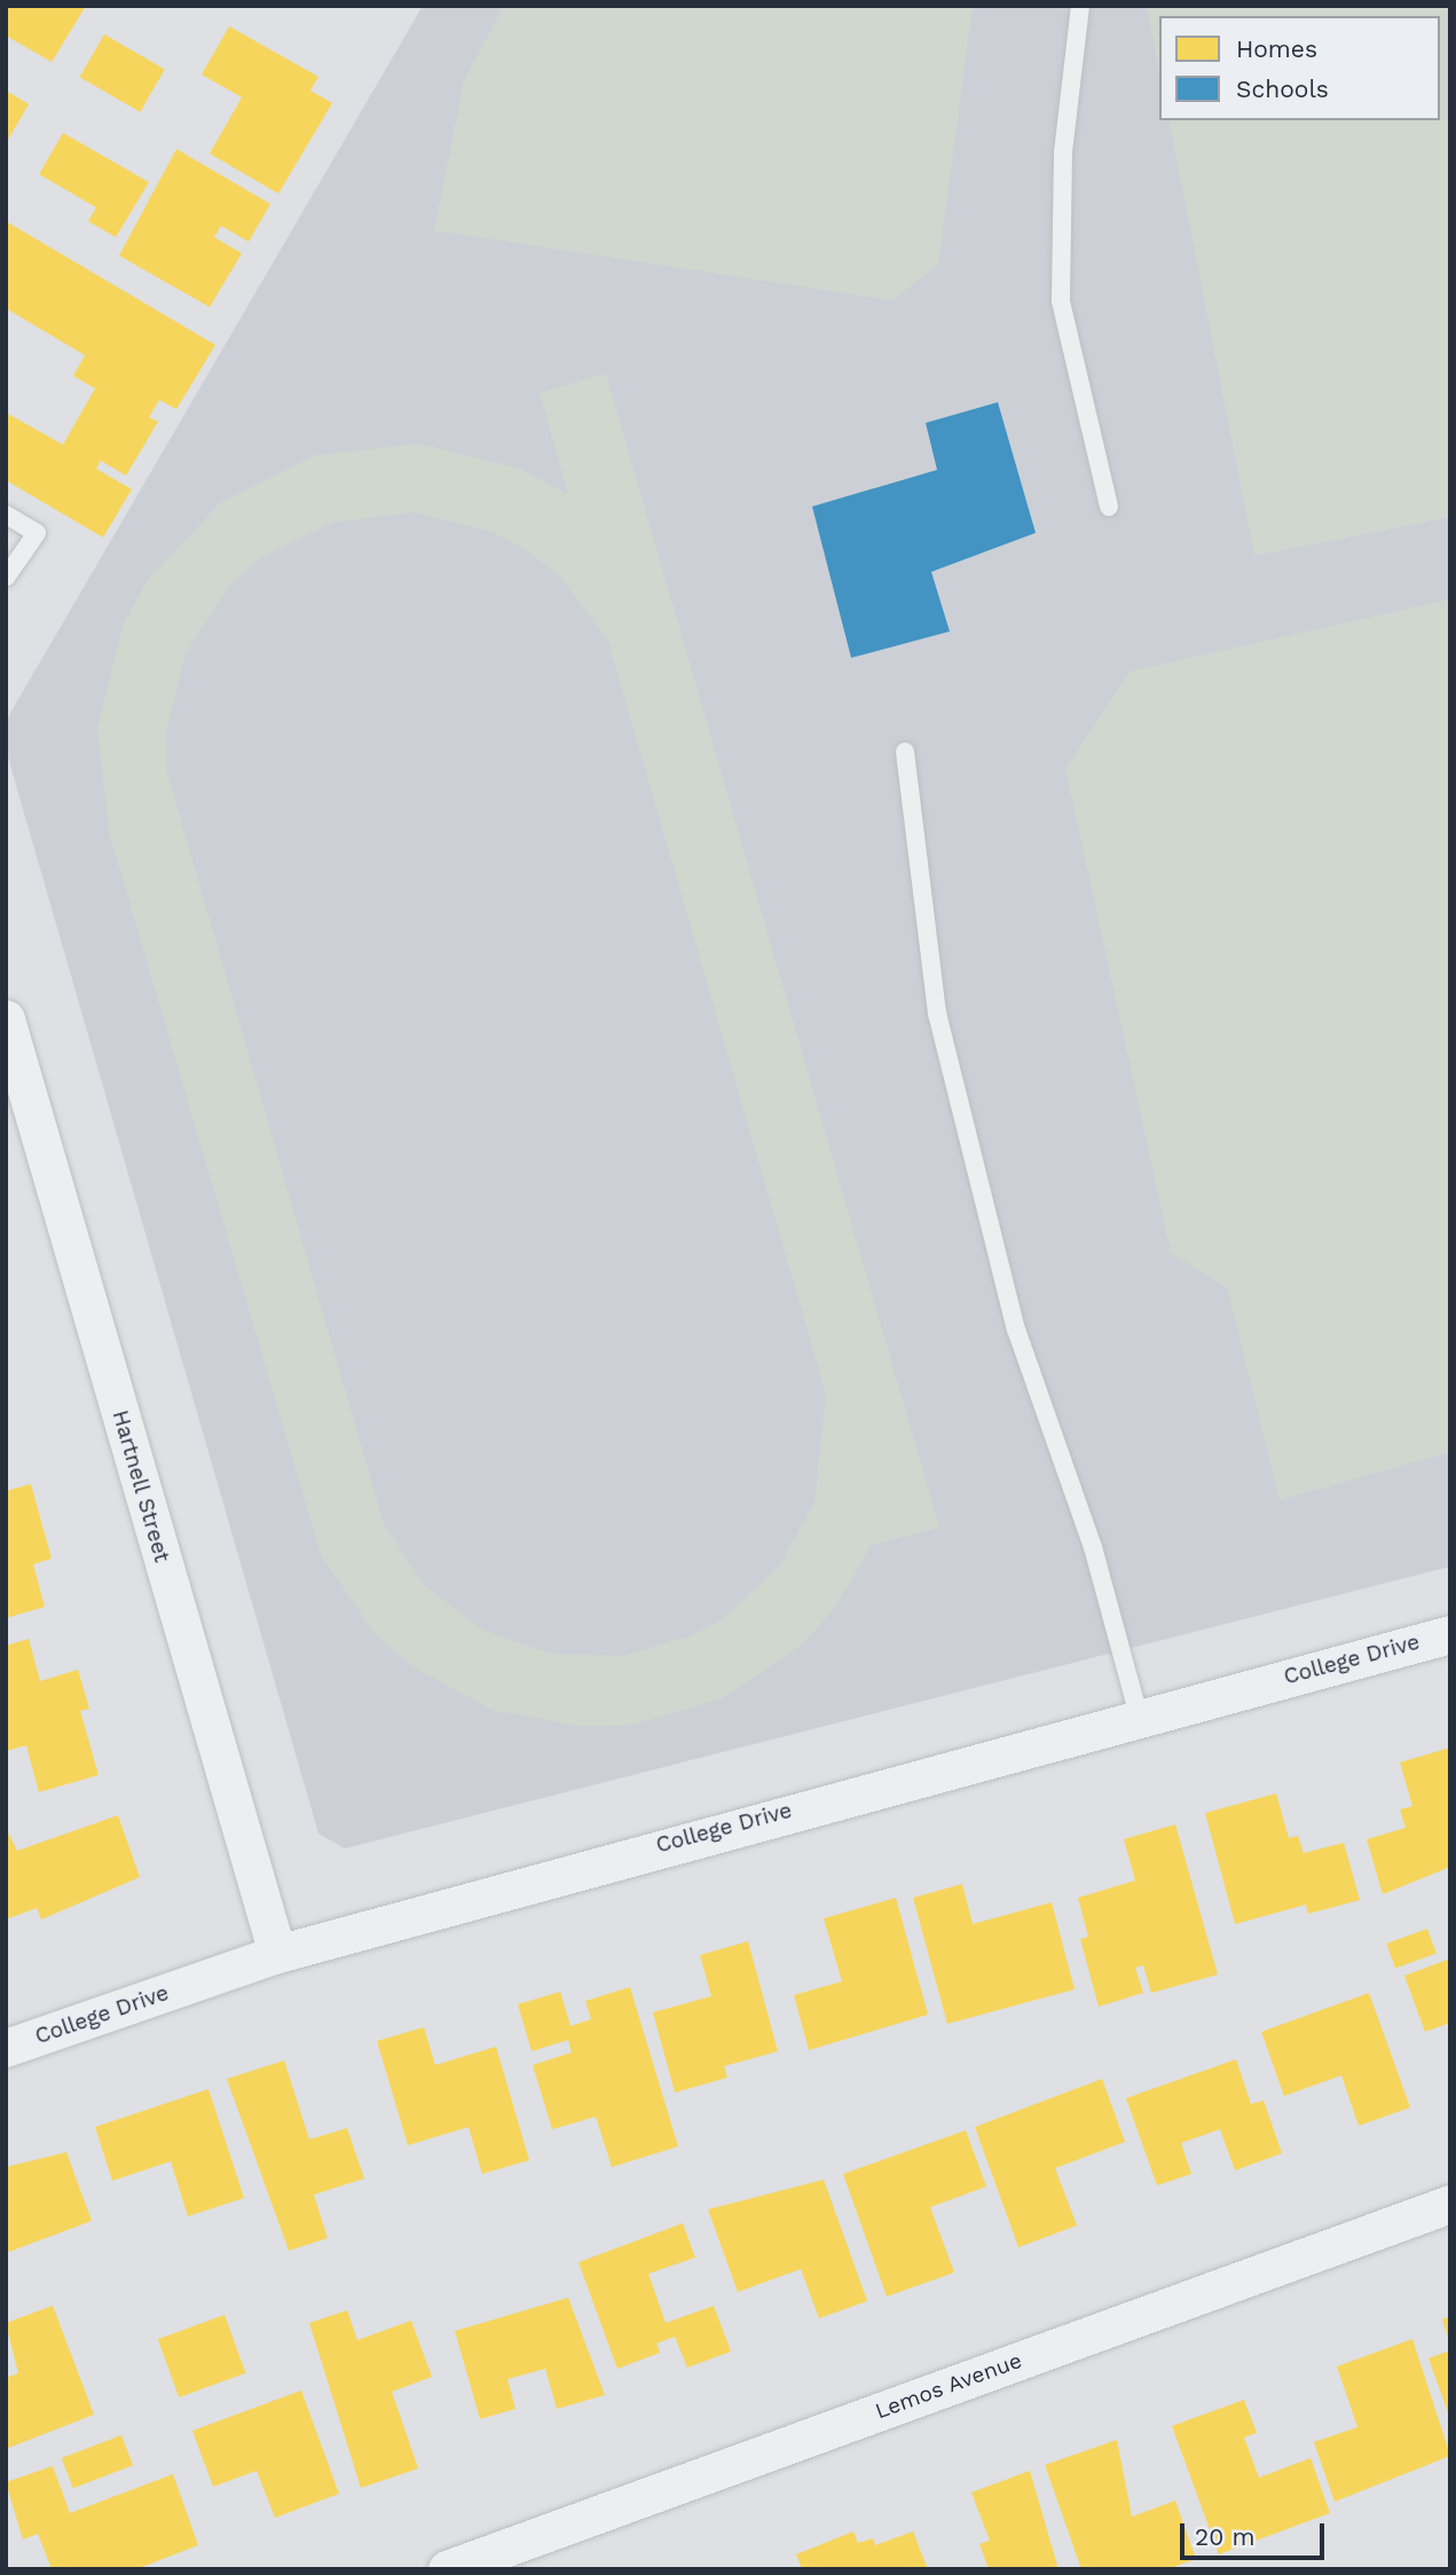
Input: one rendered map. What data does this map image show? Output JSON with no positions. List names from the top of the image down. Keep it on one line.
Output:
{"streets":{"street":["Hartnell Street","College Drive","Lemos Avenue"]},"crossings":[["Hartnell Street","College Drive"]],"legend":["Homes","Schools"],"scale_bar":"20 m"}
